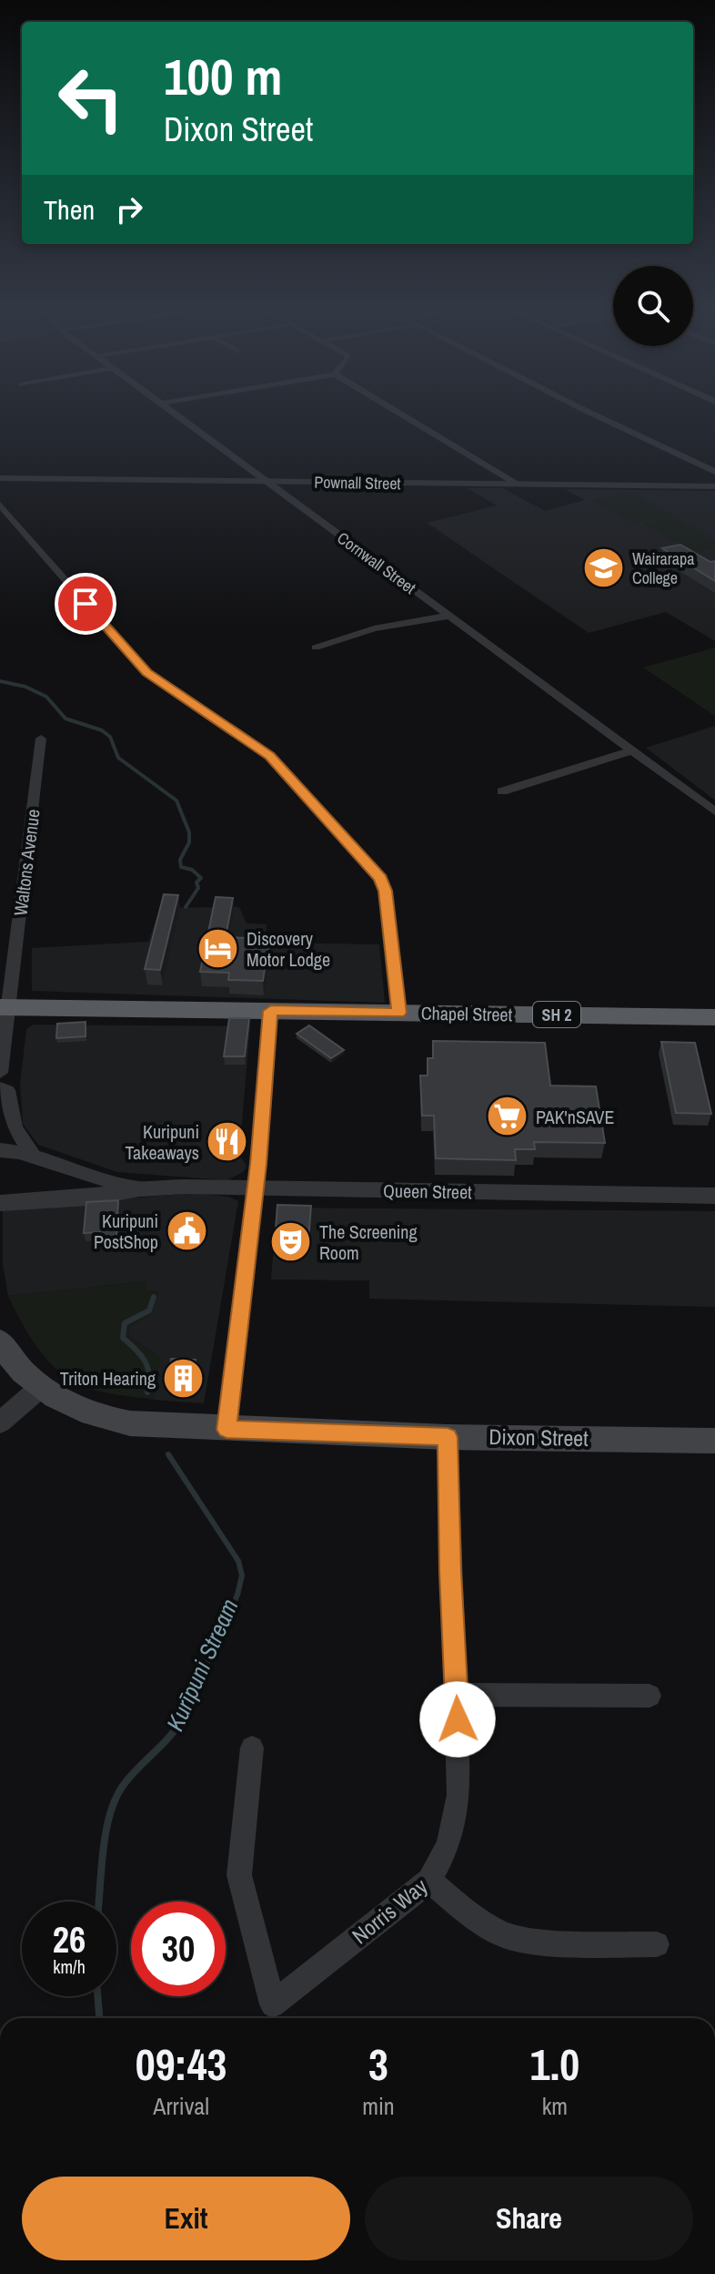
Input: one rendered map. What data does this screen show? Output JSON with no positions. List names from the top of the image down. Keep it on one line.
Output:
{"streets":{"highway":["Chapel Street","SH 2"],"main road":["Dixon Street"],"street":["Pownall Street","Cornwall Street","Waltons Avenue","Queen Street","Norris Way"]},"crossings":[["Pownall Street","Cornwall Street"],["Waltons Avenue","Chapel Street"],["Dixon Street","Norris Way"]],"water":["Kurīpuni Stream"],"places":{"school or university":["Wairarapa College"],"hotel":["Discovery Motor Lodge"],"supermarket":["PAK'nSAVE"],"restaurant":["Kuripuni Takeaways"],"public building":["Kuripuni PostShop"],"theatre":["The Screening Room"],"building":["Triton Hearing"]},"page":{"turn":["100 m","Dixon Street"],"then":"Then","speed":"26 km/h","limit":"30","eta":["09:43","Arrival","3","min","1.0","km"],"buttons":["Exit","Share"]}}
